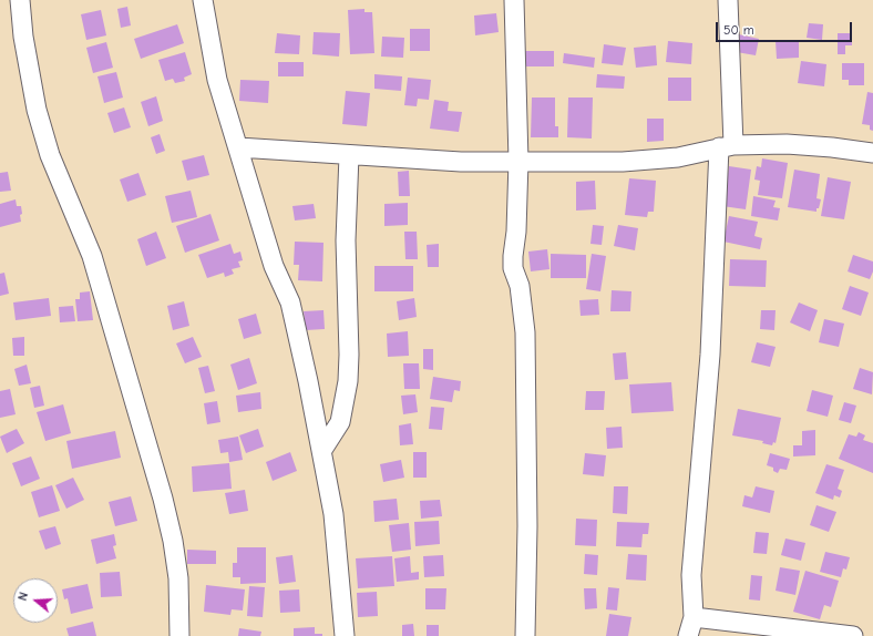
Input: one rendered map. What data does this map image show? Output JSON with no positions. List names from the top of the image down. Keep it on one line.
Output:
{"scale_bar":"50 m","north":"left"}
